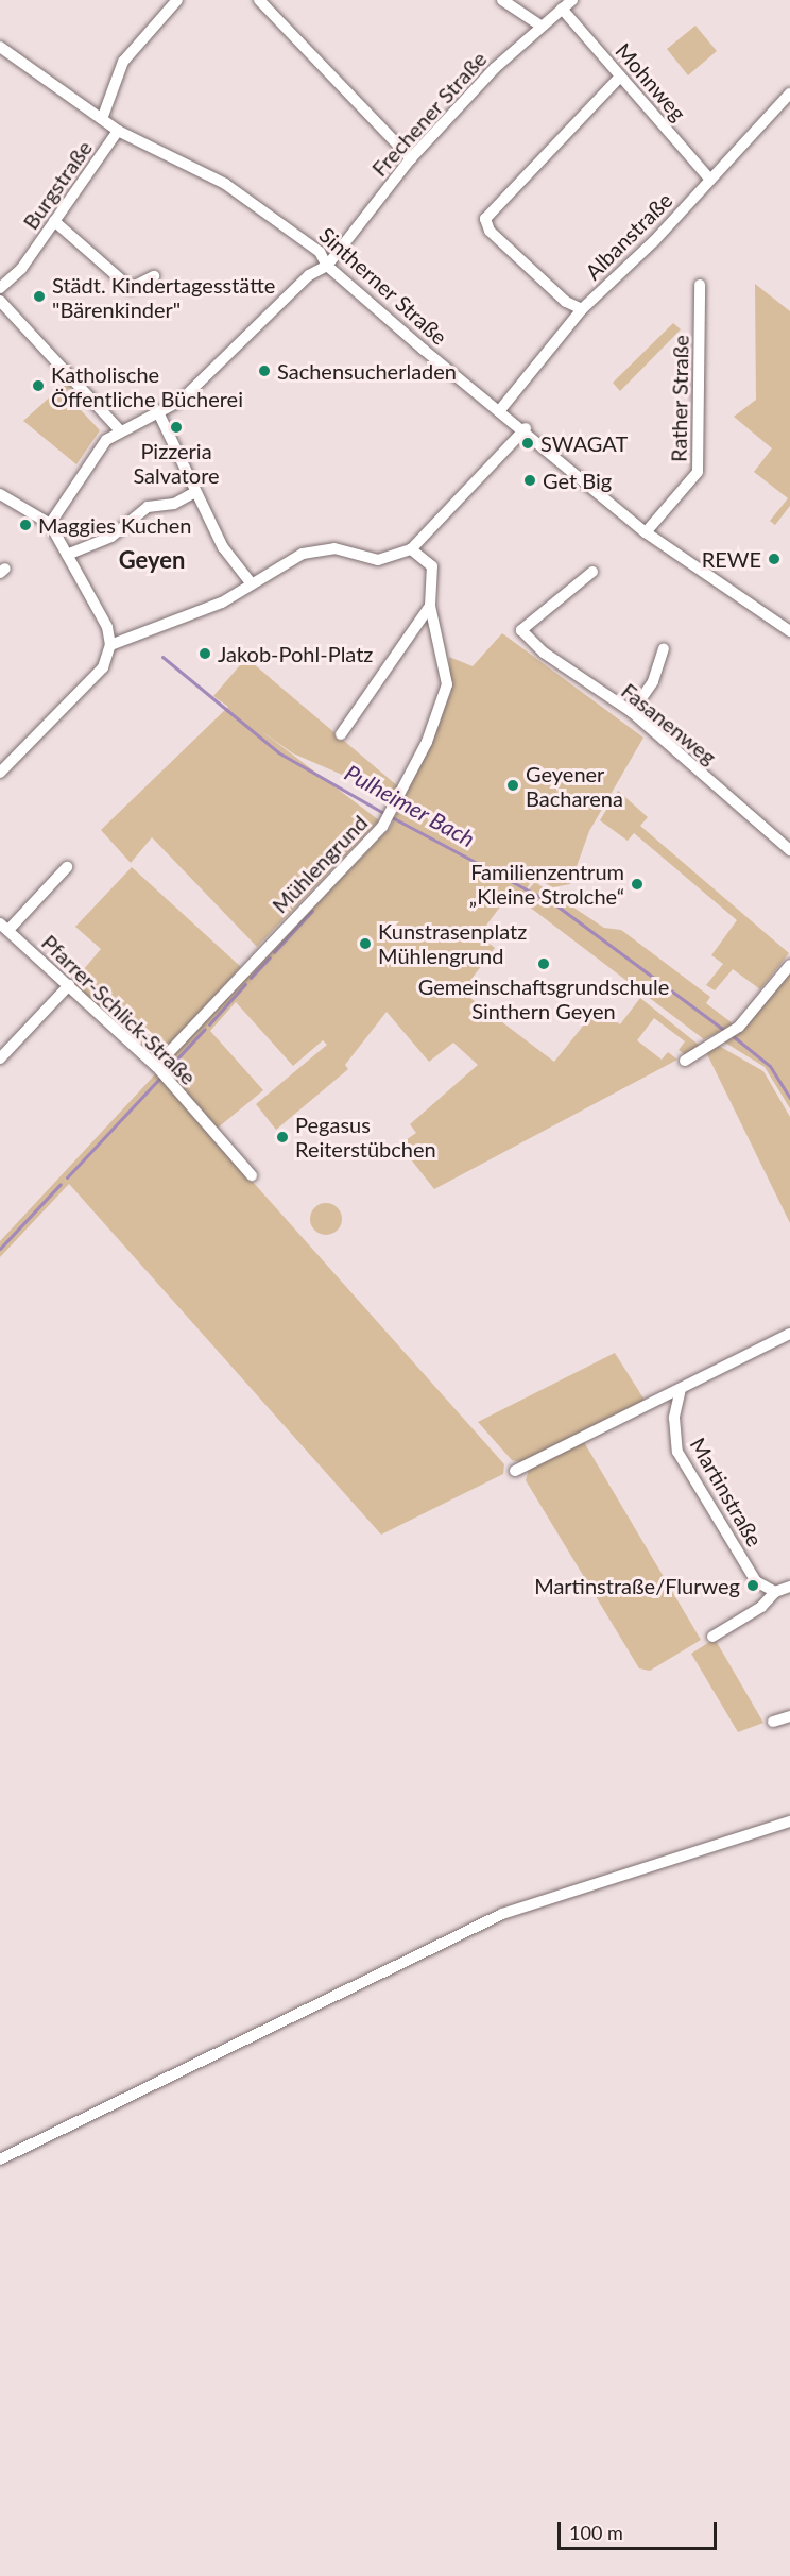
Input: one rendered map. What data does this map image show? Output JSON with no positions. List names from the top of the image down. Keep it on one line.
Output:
{"streets":{"street":["Mohnweg","Frechener Straße","Burgstraße","Albanstraße","Sintherner Straße","Rather Straße","Fasanenweg","Mühlengrund","Pfarrer-Schlick-Straße","Martinstraße"]},"crossings":[["Mohnweg","Frechener Straße"],["Mohnweg","Albanstraße"],["Frechener Straße","Sintherner Straße"],["Burgstraße","Sintherner Straße"],["Albanstraße","Sintherner Straße"],["Sintherner Straße","Rather Straße"],["Mühlengrund","Pfarrer-Schlick-Straße"]],"districts":["Geyen"],"water":["Pulheimer Bach"],"places":["Städt. Kindertagesstätte \"Bärenkinder\"","Sachensucherladen","Katholische Öffentliche Bücherei","Pizzeria Salvatore","SWAGAT","Get Big","Maggies Kuchen","REWE","Jakob-Pohl-Platz","Geyener Bacharena","Familienzentrum „Kleine Strolche“","Kunstrasenplatz Mühlengrund","Gemeinschaftsgrundschule Sinthern Geyen","Pegasus Reiterstübchen","Martinstraße/Flurweg"],"scale_bar":"100 m"}
